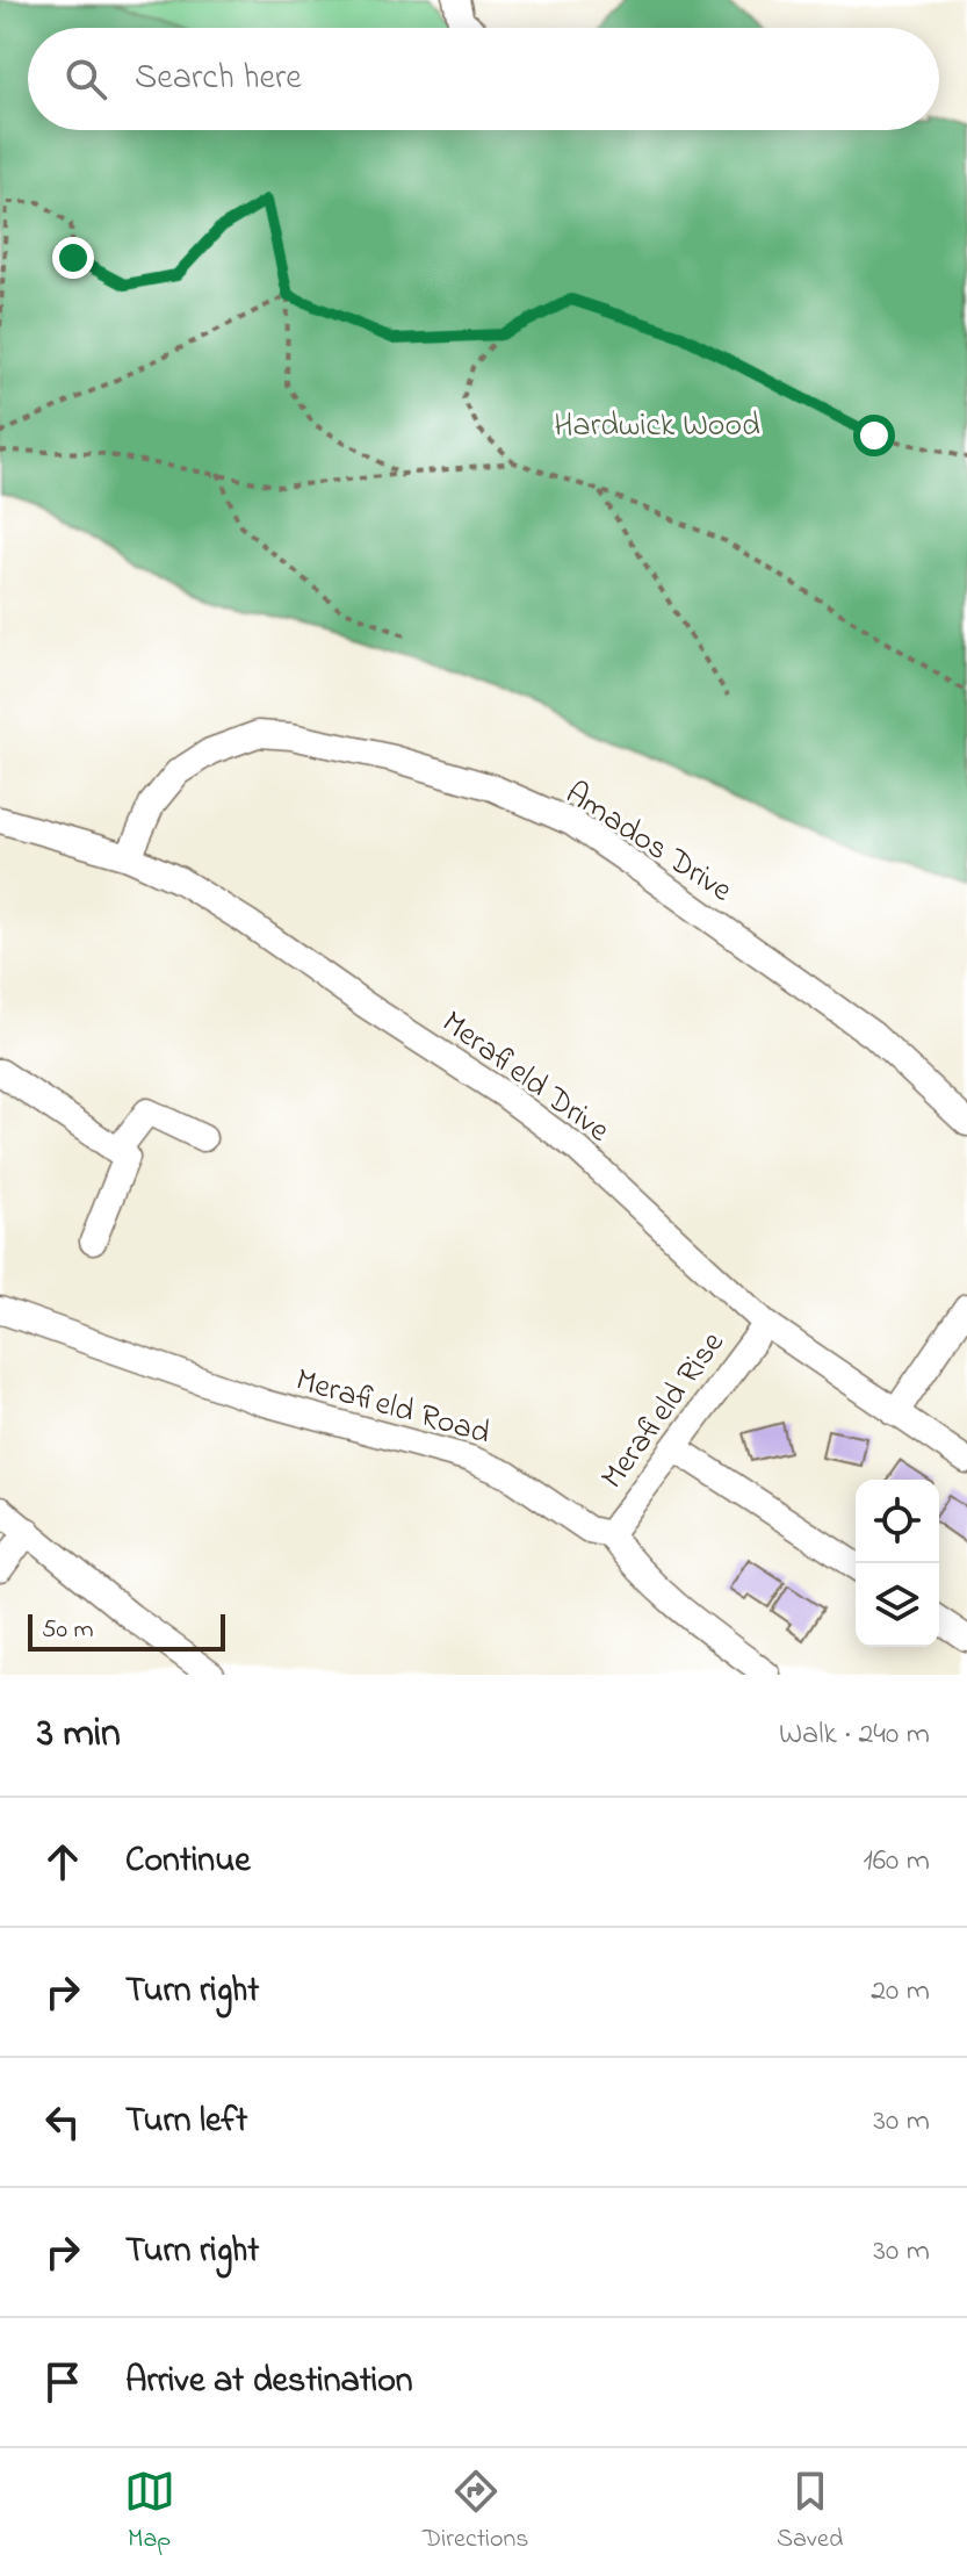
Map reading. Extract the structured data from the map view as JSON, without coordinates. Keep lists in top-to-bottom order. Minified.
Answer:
{"streets":{"street":["Amados Drive","Merafield Drive","Merafield Road","Merafield Rise"]},"crossings":[["Amados Drive","Merafield Drive"],["Merafield Drive","Merafield Rise"],["Merafield Road","Merafield Rise"]],"parks":["Hardwick Wood"],"scale_bar":"50 m","page":{"search":"Search here","scale":"50 m","heading":["3 min","Walk · 240 m"],"list":[["Continue","160 m"],["Turn right","20 m"],["Turn left","30 m"],["Turn right","30 m"],"Arrive at destination"],"nav":["Map","Directions","Saved"]}}
